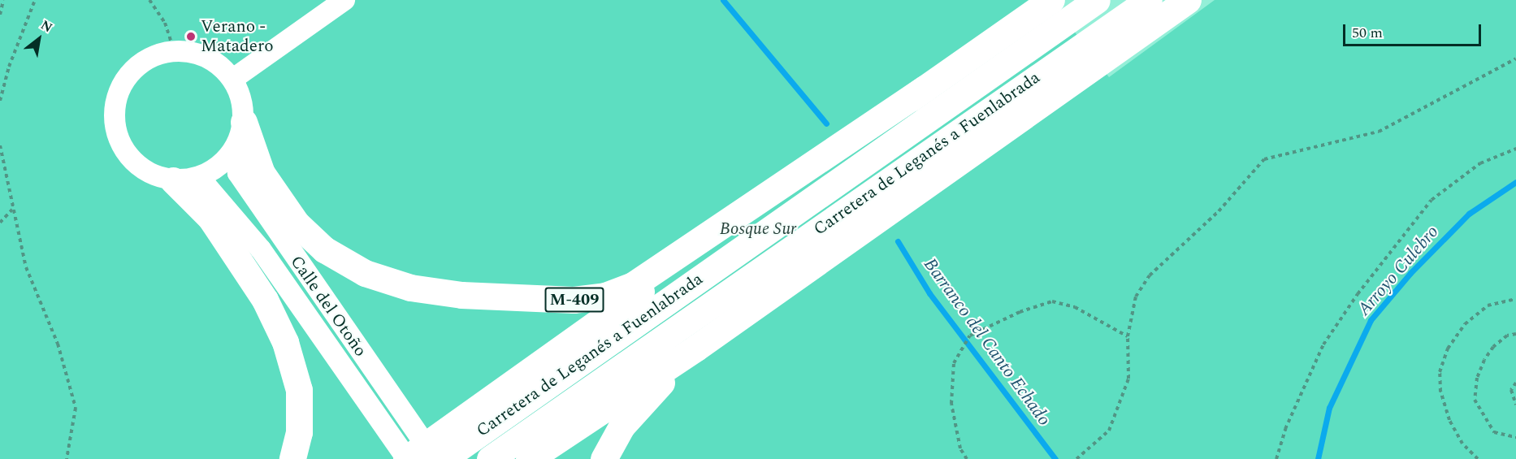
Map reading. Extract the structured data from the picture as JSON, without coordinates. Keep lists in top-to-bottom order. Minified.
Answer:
{"streets":{"highway":["Carretera de Leganés a Fuenlabrada","M-409"],"street":["Calle del Otoño"]},"crossings":[["Carretera de Leganés a Fuenlabrada","M-409"],["M-409","Calle del Otoño"]],"water":["Arroyo Culebro","Barranco del Canto Echado"],"parks":["Bosque Sur"],"places":["Verano - Matadero"],"scale_bar":"50 m","north":"top right"}
